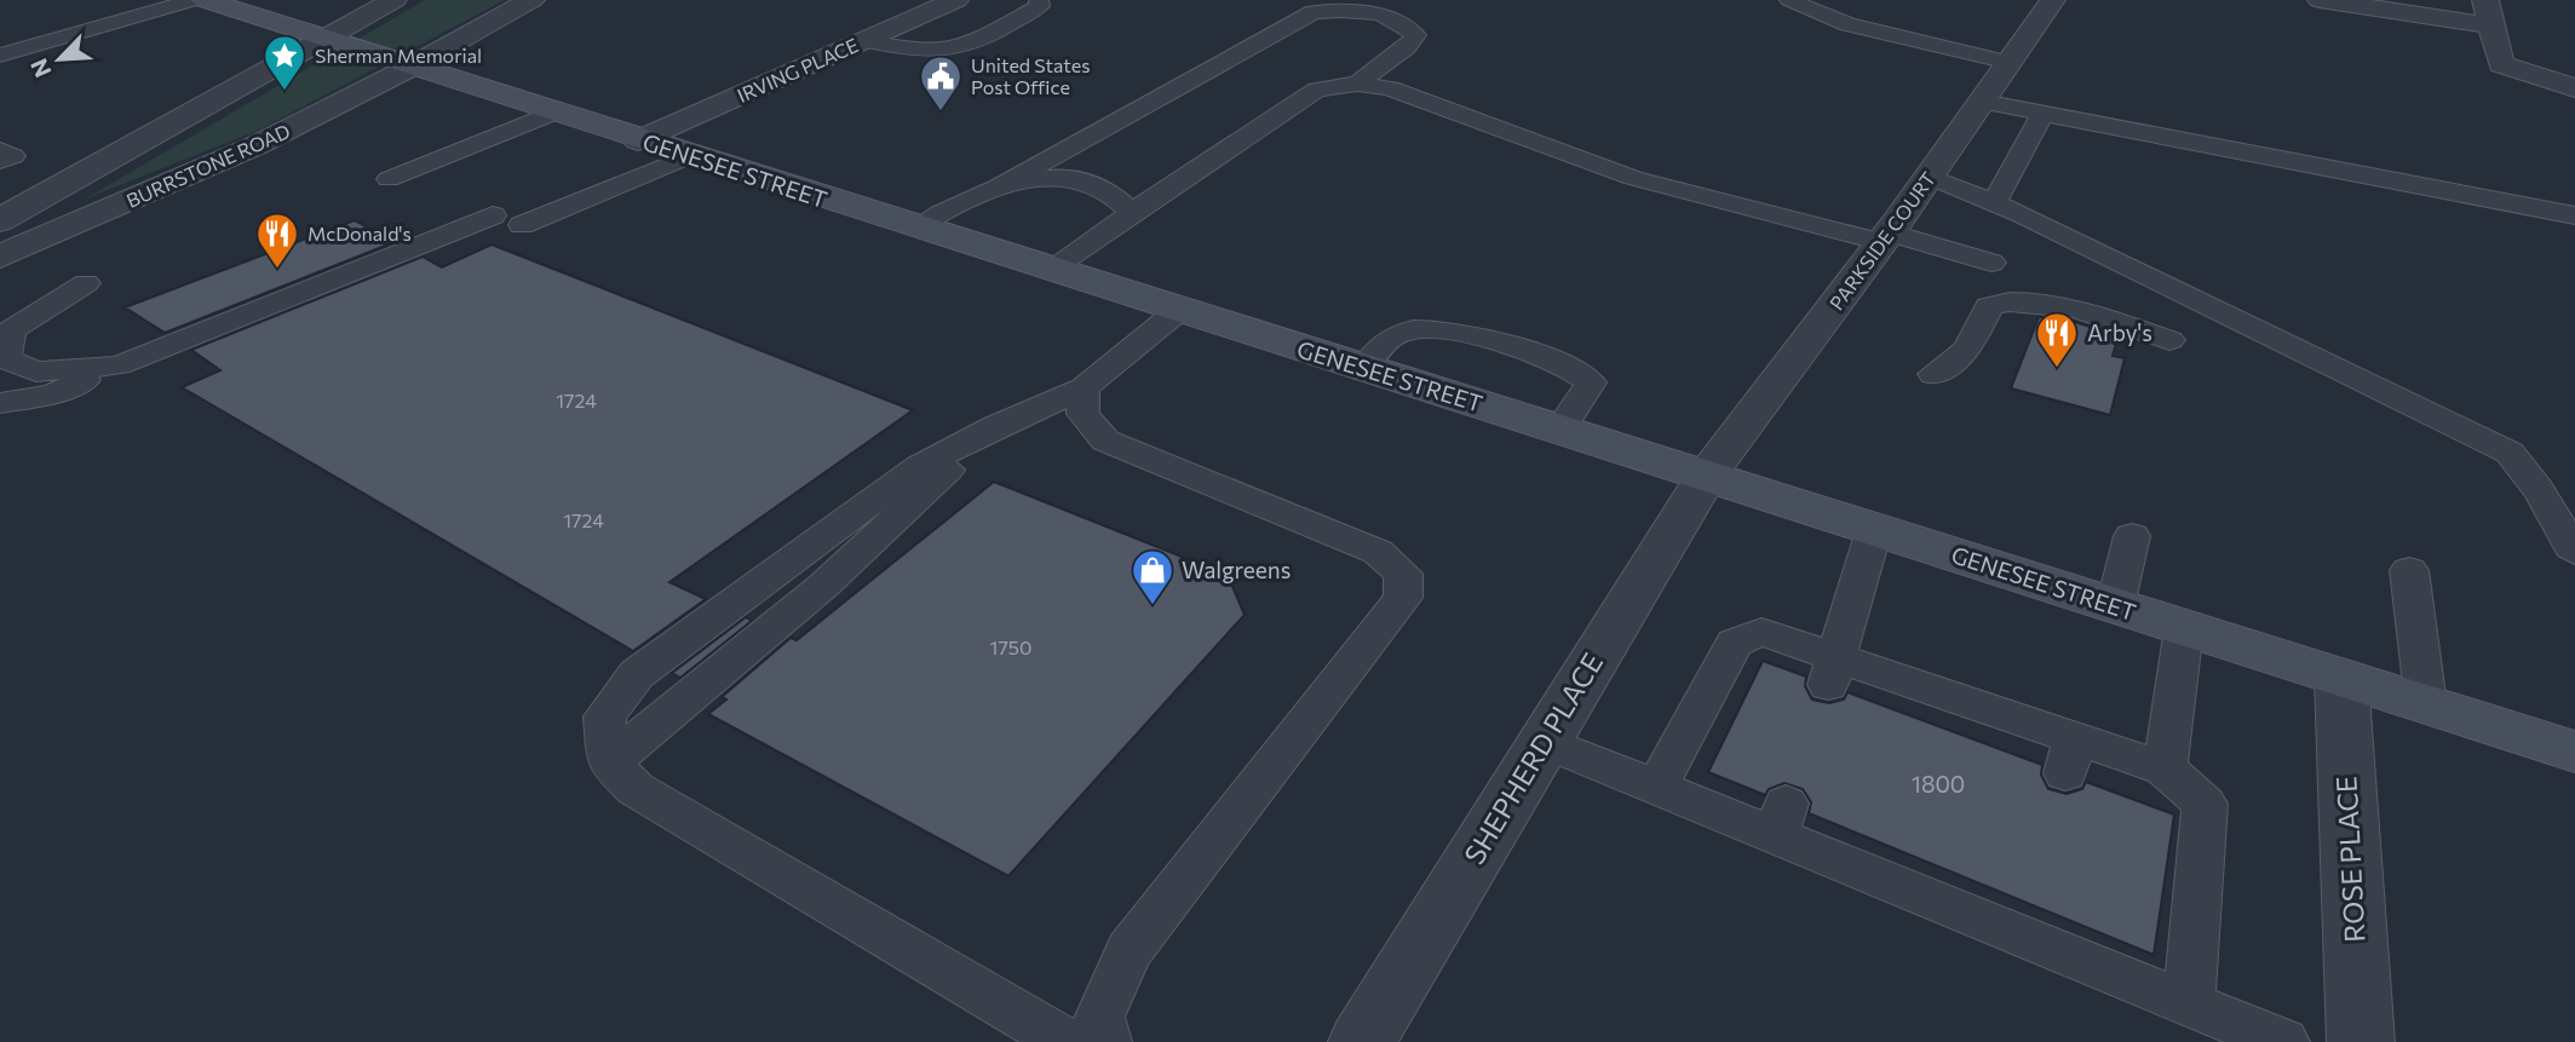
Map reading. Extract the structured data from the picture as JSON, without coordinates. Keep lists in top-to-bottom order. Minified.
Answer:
{"streets":{"main road":["GENESEE STREET"],"street":["IRVING PLACE","BURRSTONE ROAD","PARKSIDE COURT","SHEPHERD PLACE","ROSE PLACE"]},"crossings":[["IRVING PLACE","GENESEE STREET"],["BURRSTONE ROAD","GENESEE STREET"],["GENESEE STREET","PARKSIDE COURT"],["GENESEE STREET","SHEPHERD PLACE"],["GENESEE STREET","ROSE PLACE"],["PARKSIDE COURT","SHEPHERD PLACE"]],"places":{"place":["Sherman Memorial"],"public building":["United States Post Office"],"restaurant":["McDonald's","Arby's"],"shop":["Walgreens"]},"house_numbers":["1724","1724","1750","1800"],"north":"bottom left"}
